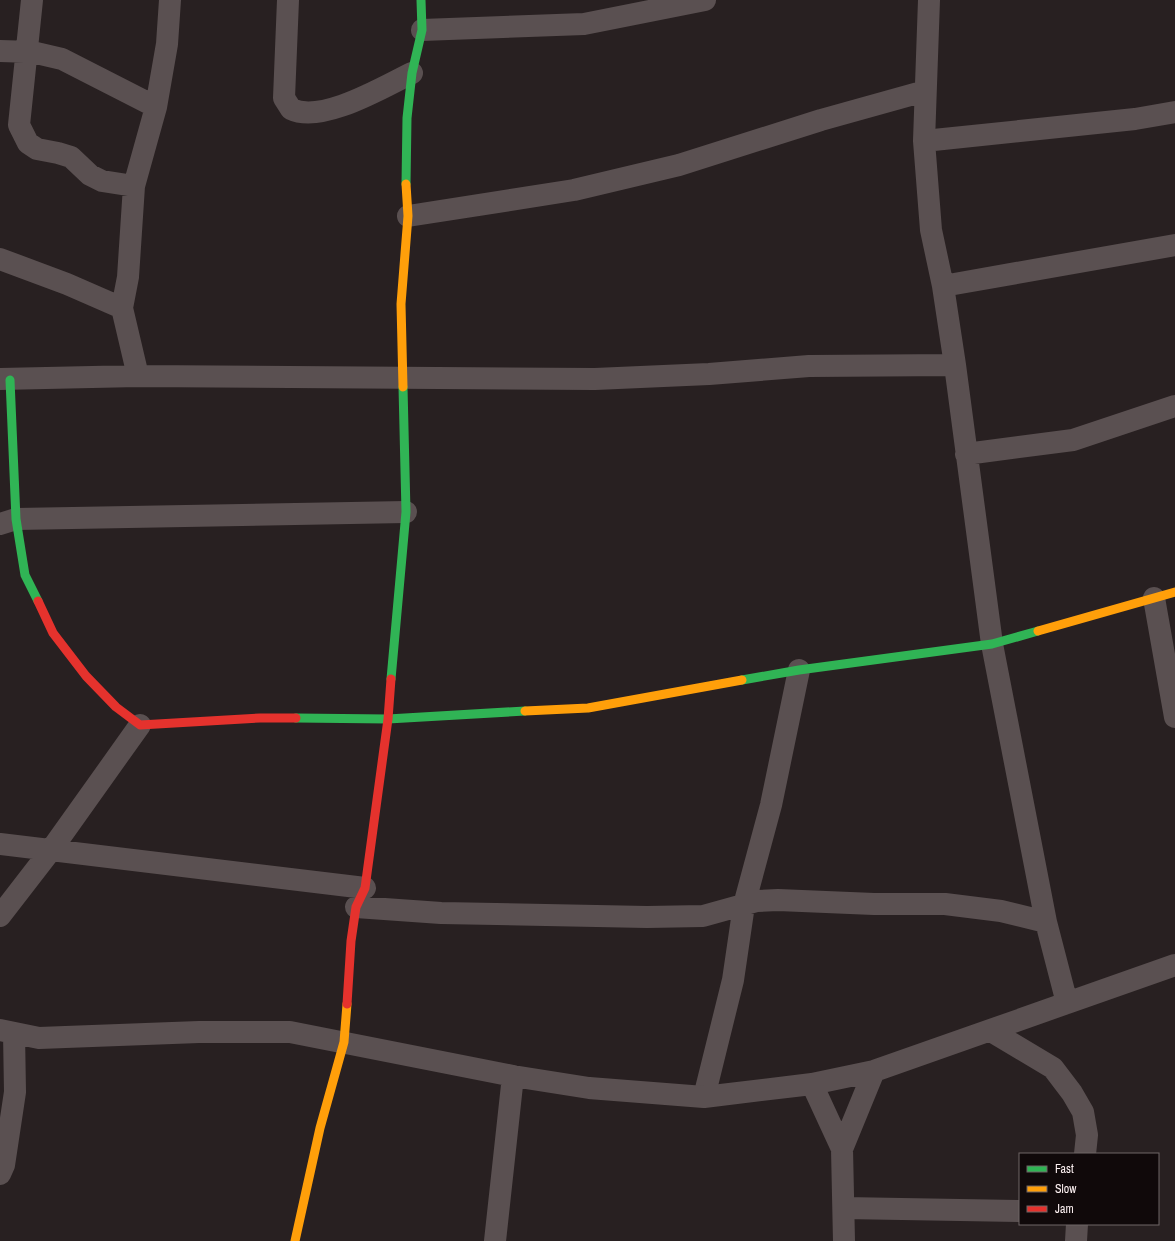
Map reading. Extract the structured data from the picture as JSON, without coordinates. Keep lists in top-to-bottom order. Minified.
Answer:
{"legend":["Fast","Slow","Jam"]}
